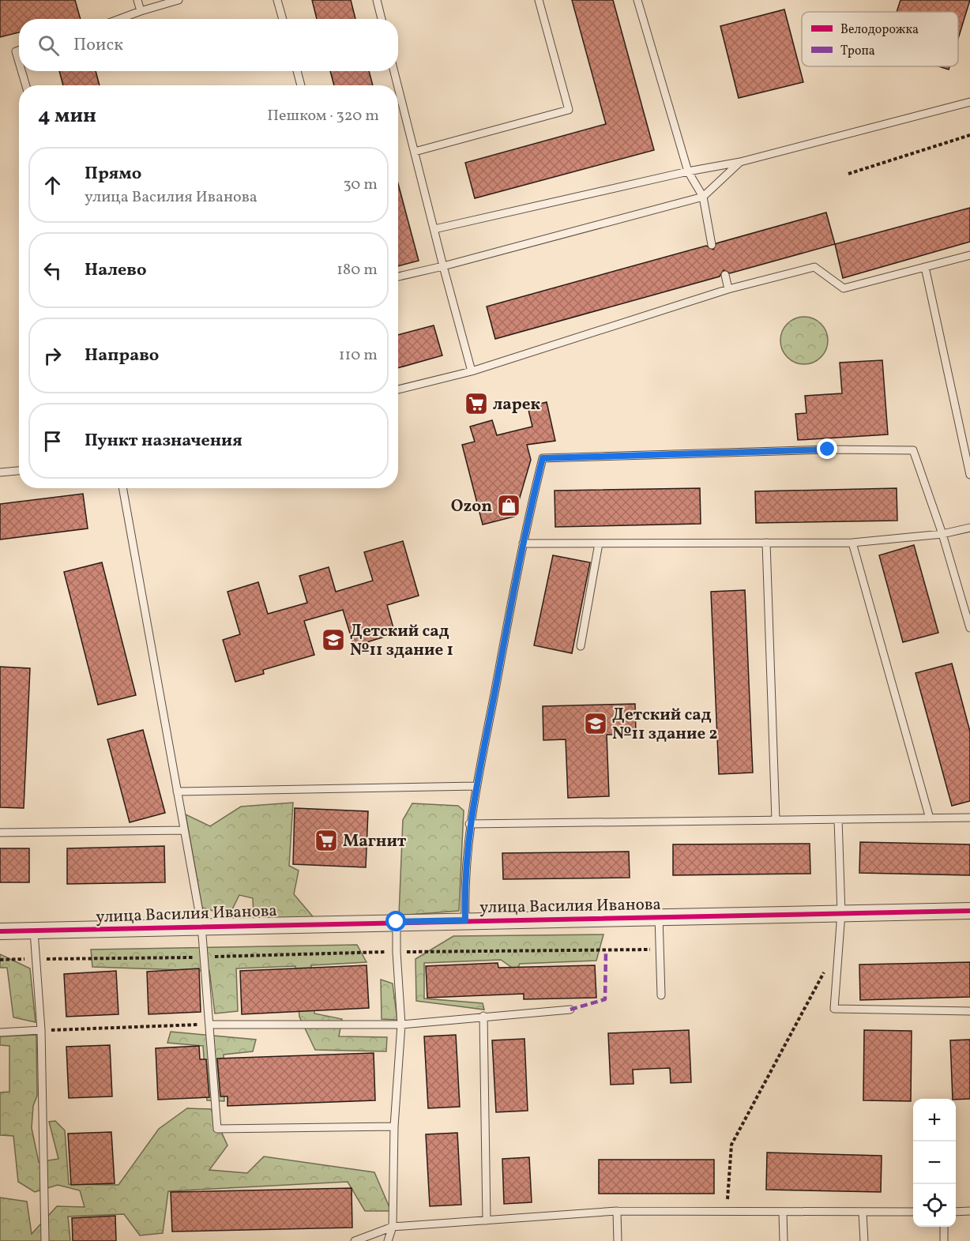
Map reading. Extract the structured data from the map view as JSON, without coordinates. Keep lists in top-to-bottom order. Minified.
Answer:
{"streets":{"street":["улица Василия Иванова"]},"places":{"supermarket":["ларек","Магнит"],"shop":["Ozon"],"school or university":["Детский сад №11 здание 1","Детский сад №11 здание 2"]},"legend":["Велодорожка","Тропа"],"page":{"search":"Поиск","heading":["4 мин","Пешком · 320 m"],"list":[["Прямо","улица Василия Иванова","30 m"],["Налево","180 m"],["Направо","110 m"],"Пункт назначения"],"map_buttons":["+","−"]}}
